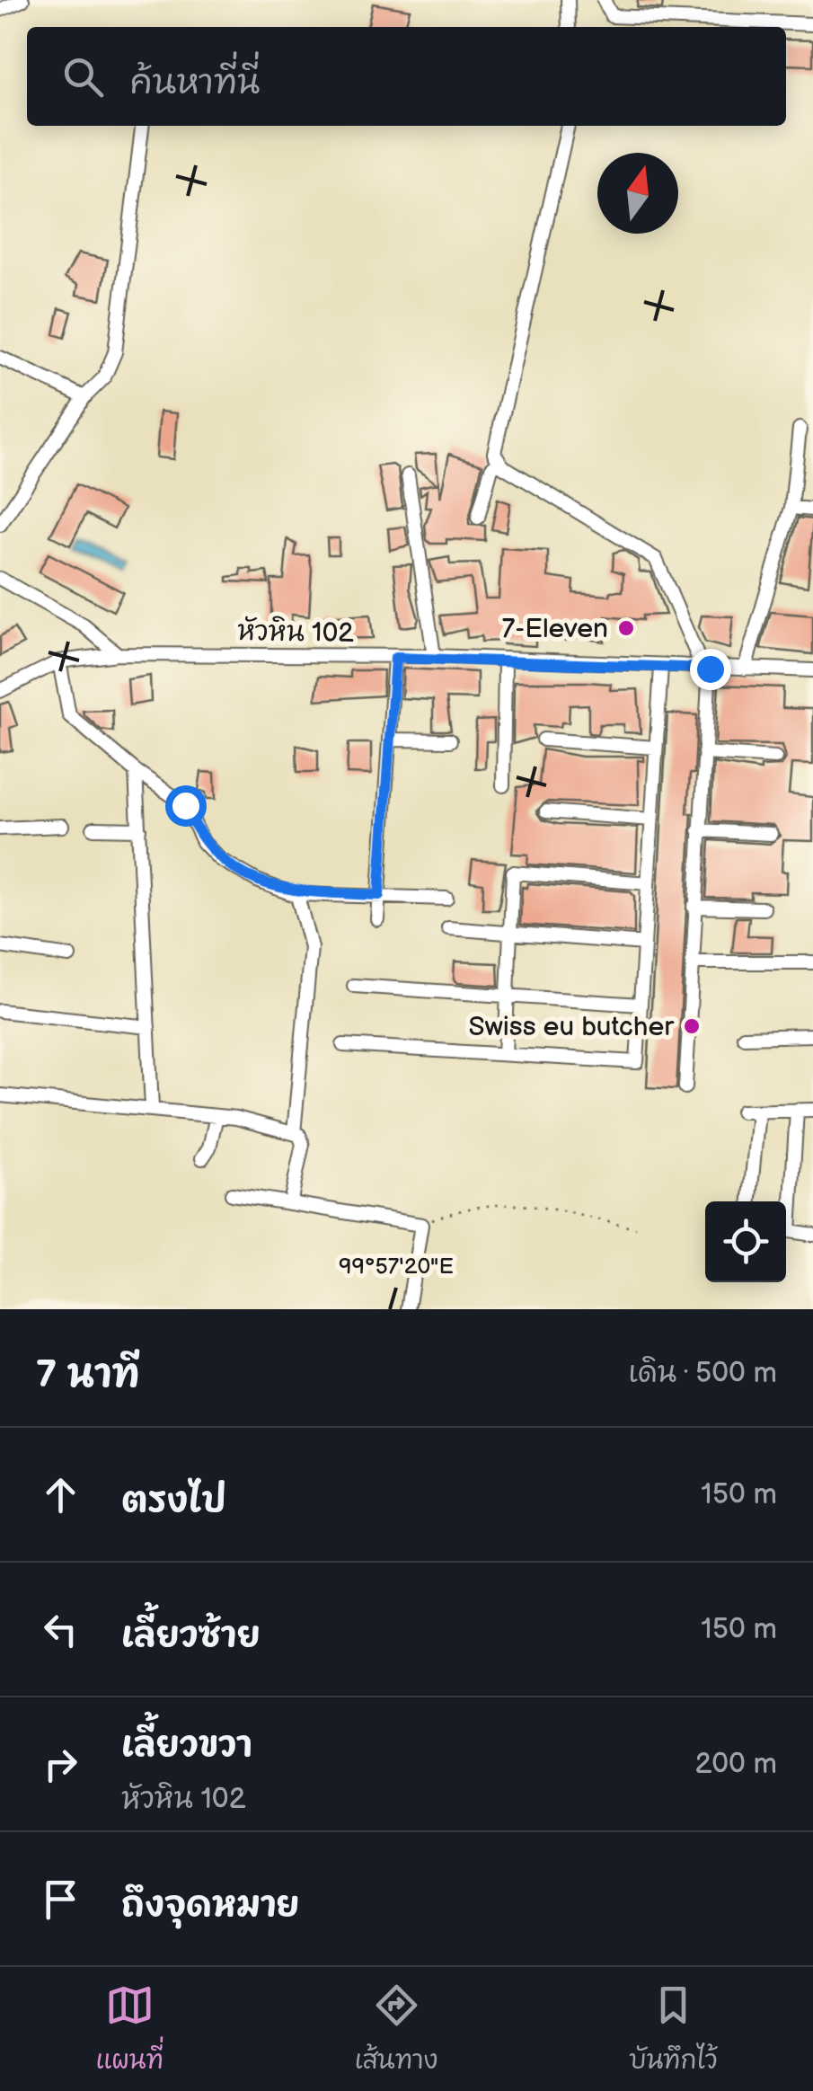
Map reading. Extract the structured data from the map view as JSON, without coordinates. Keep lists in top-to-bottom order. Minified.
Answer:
{"streets":{"street":["หัวหิน 102"]},"places":["7-Eleven","Swiss eu butcher"],"north":"top","page":{"search":"ค้นหาที่นี่","heading":["7 นาที","เดิน · 500 m"],"list":[["ตรงไป","150 m"],["เลี้ยวซ้าย","150 m"],["เลี้ยวขวา","หัวหิน 102","200 m"],"ถึงจุดหมาย"],"nav":["แผนที่","เส้นทาง","บันทึกไว้"]},"coordinates":["99°57'20\"E"]}
